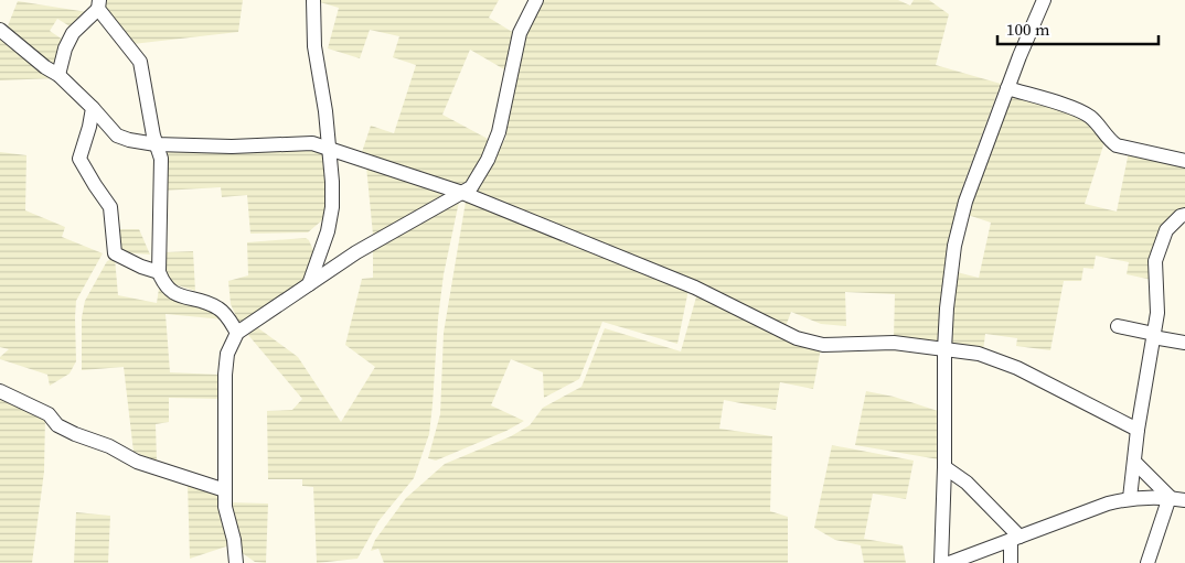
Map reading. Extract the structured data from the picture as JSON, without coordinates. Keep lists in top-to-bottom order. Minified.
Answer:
{"scale_bar":"100 m"}
